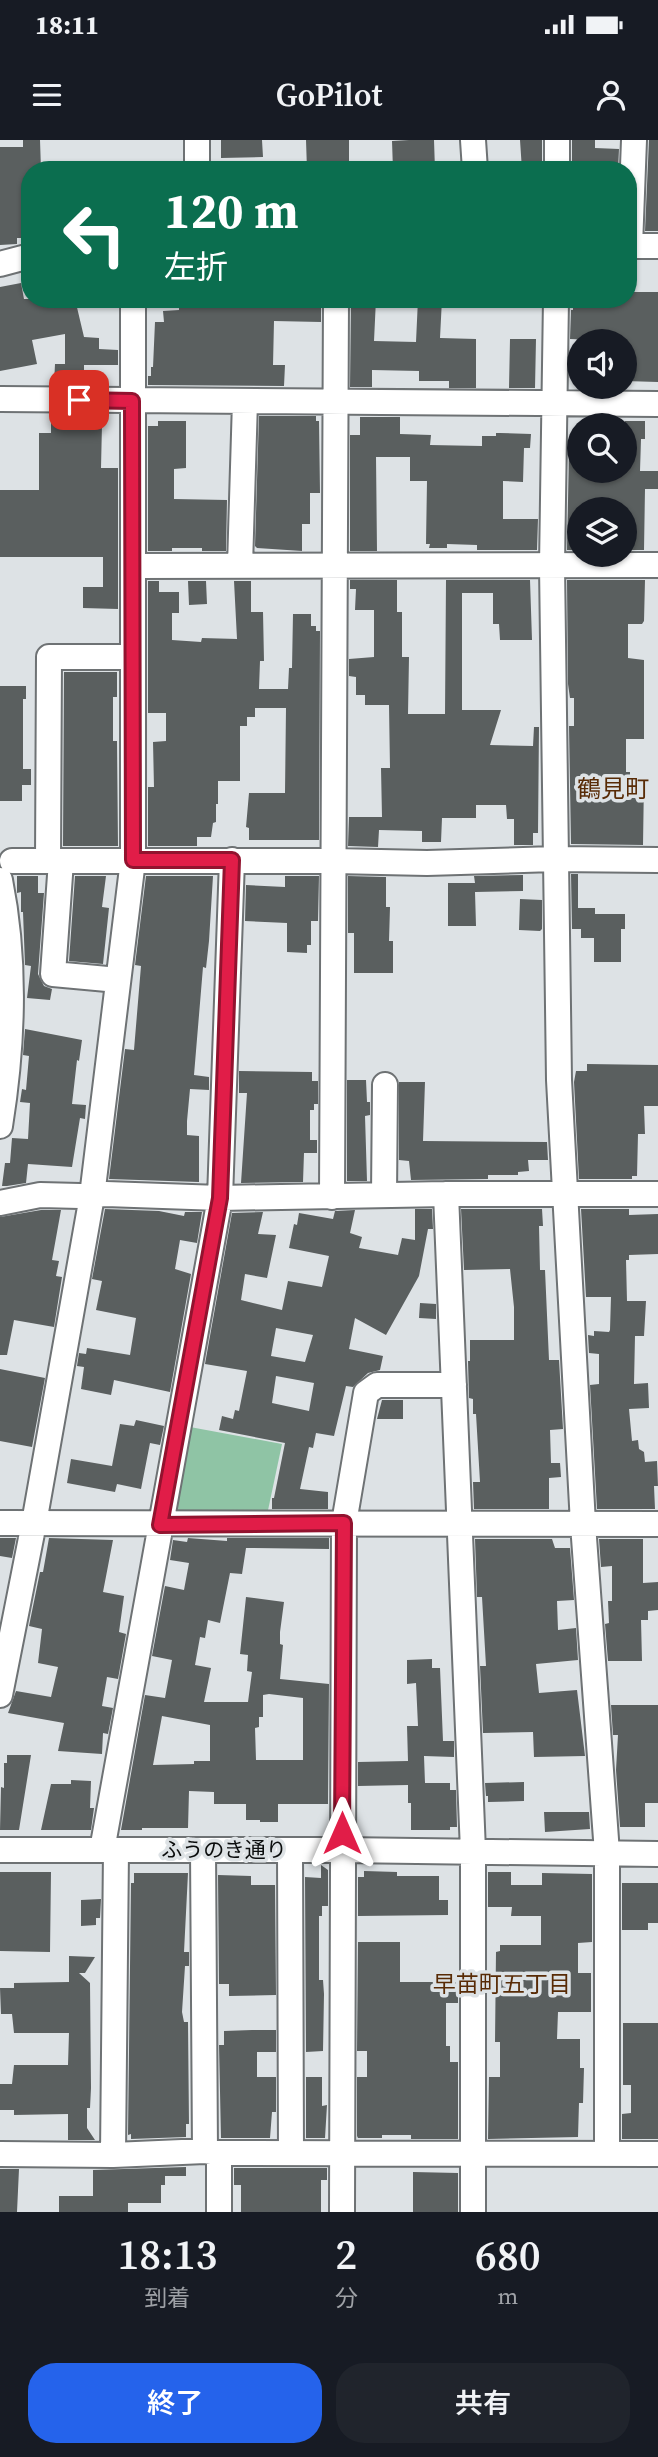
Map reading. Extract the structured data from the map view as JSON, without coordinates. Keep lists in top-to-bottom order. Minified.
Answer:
{"streets":{"street":["ふうのき通り"]},"districts":["鶴見町","早苗町五丁目"],"page":{"status":"18:11","header":"GoPilot","turn":["120 m","左折"],"eta":["18:13","到着","2","分","680","m"],"buttons":["終了","共有"]}}
